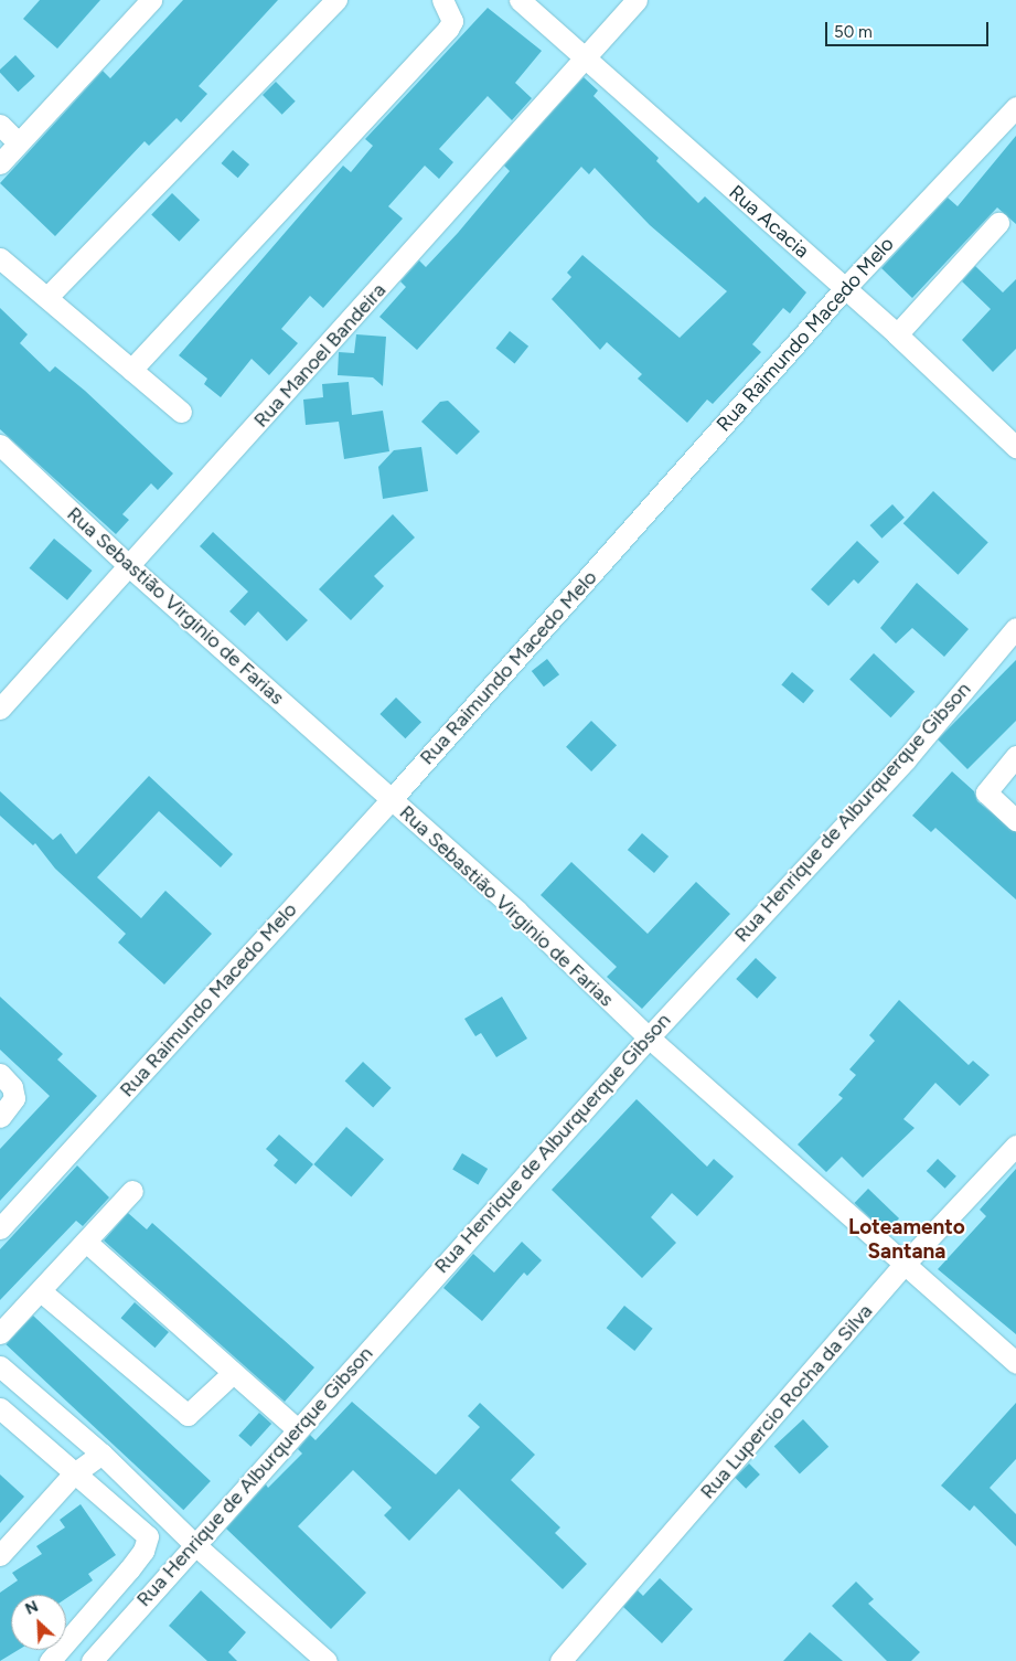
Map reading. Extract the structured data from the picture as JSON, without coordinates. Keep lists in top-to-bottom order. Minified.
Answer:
{"streets":{"street":["Rua Acacia","Rua Raimundo Macedo Melo","Rua Manoel Bandeira","Rua Sebastião Virginio de Farias","Rua Henrique de Alburquerque Gibson","Rua Lupercio Rocha da Silva"]},"crossings":[["Rua Acacia","Rua Raimundo Macedo Melo"],["Rua Acacia","Rua Manoel Bandeira"],["Rua Raimundo Macedo Melo","Rua Sebastião Virginio de Farias"],["Rua Manoel Bandeira","Rua Sebastião Virginio de Farias"],["Rua Sebastião Virginio de Farias","Rua Henrique de Alburquerque Gibson"],["Rua Sebastião Virginio de Farias","Rua Lupercio Rocha da Silva"]],"districts":["Loteamento Santana"],"scale_bar":"50 m","north":"top left"}
